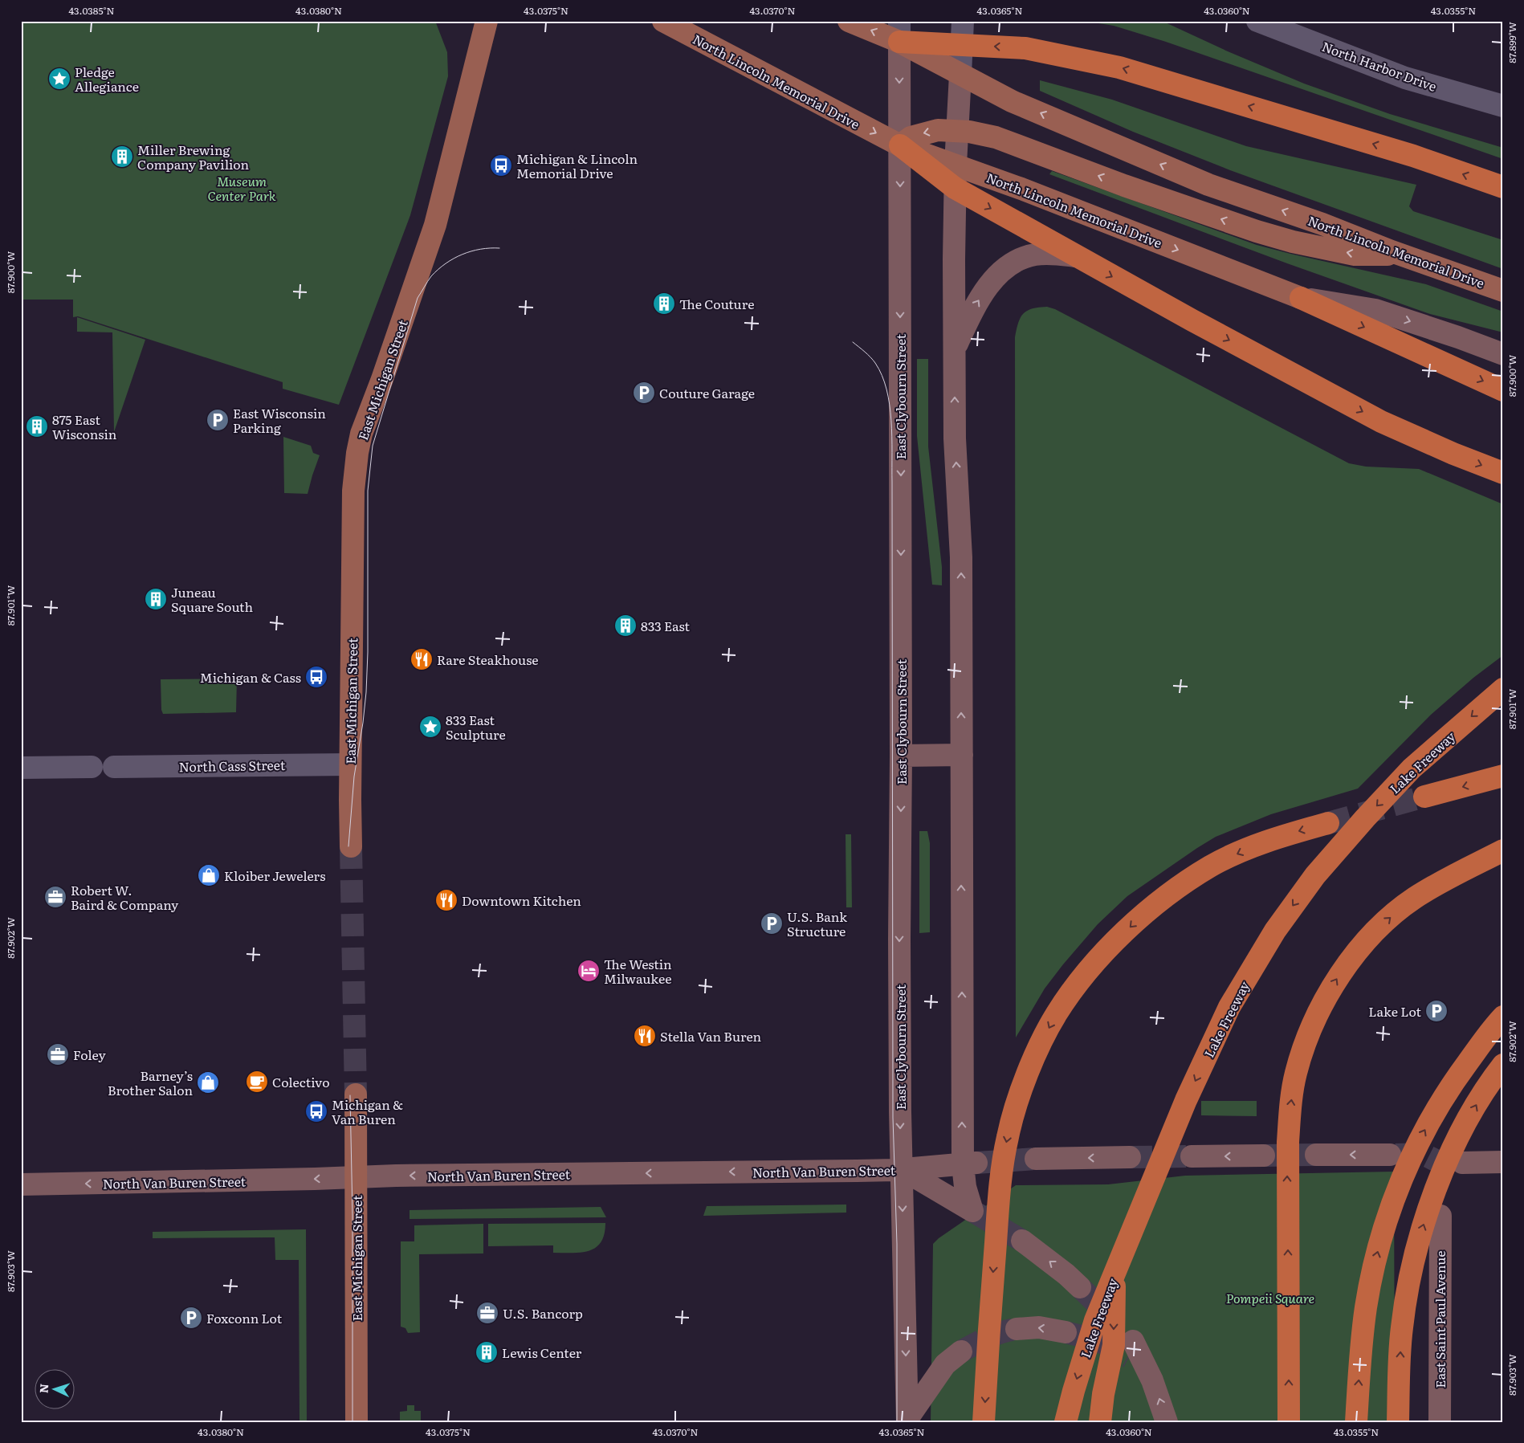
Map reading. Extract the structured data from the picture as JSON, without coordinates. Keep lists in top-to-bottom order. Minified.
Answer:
{"streets":{"highway":["Lake Freeway"],"main road":["North Lincoln Memorial Drive","East Michigan Street","East Clybourn Street","North Van Buren Street","East Saint Paul Avenue"],"street":["North Harbor Drive","North Cass Street"]},"crossings":[["North Lincoln Memorial Drive","East Clybourn Street"],["East Michigan Street","North Cass Street"],["East Michigan Street","North Van Buren Street"],["East Clybourn Street","North Van Buren Street"]],"one_way":["North Van Buren Street"],"parks":["Museum Center Park","Pompeii Square"],"places":{"place":["Pledge Allegiance","833 East Sculpture"],"building":["Miller Brewing Company Pavilion","The Couture","875 East Wisconsin","Juneau Square South","833 East","Lewis Center"],"bus stop":["Michigan & Lincoln Memorial Drive","Michigan & Cass","Michigan & Van Buren"],"parking":["Couture Garage","East Wisconsin Parking","U.S. Bank Structure","Lake Lot","Foxconn Lot"],"restaurant":["Rare Steakhouse","Downtown Kitchen","Stella Van Buren"],"shop":["Kloiber Jewelers","Barney’s Brother Salon"],"office":["Robert W. Baird & Company","Foley","U.S. Bancorp"],"hotel":["The Westin Milwaukee"],"cafe":["Colectivo"]},"north":"left","coordinates":["43.0385°N","43.0380°N","43.0375°N","43.0370°N","43.0365°N","43.0360°N","43.0355°N","87.899°W","87.900°W","87.901°W","87.902°W","87.903°W"]}
